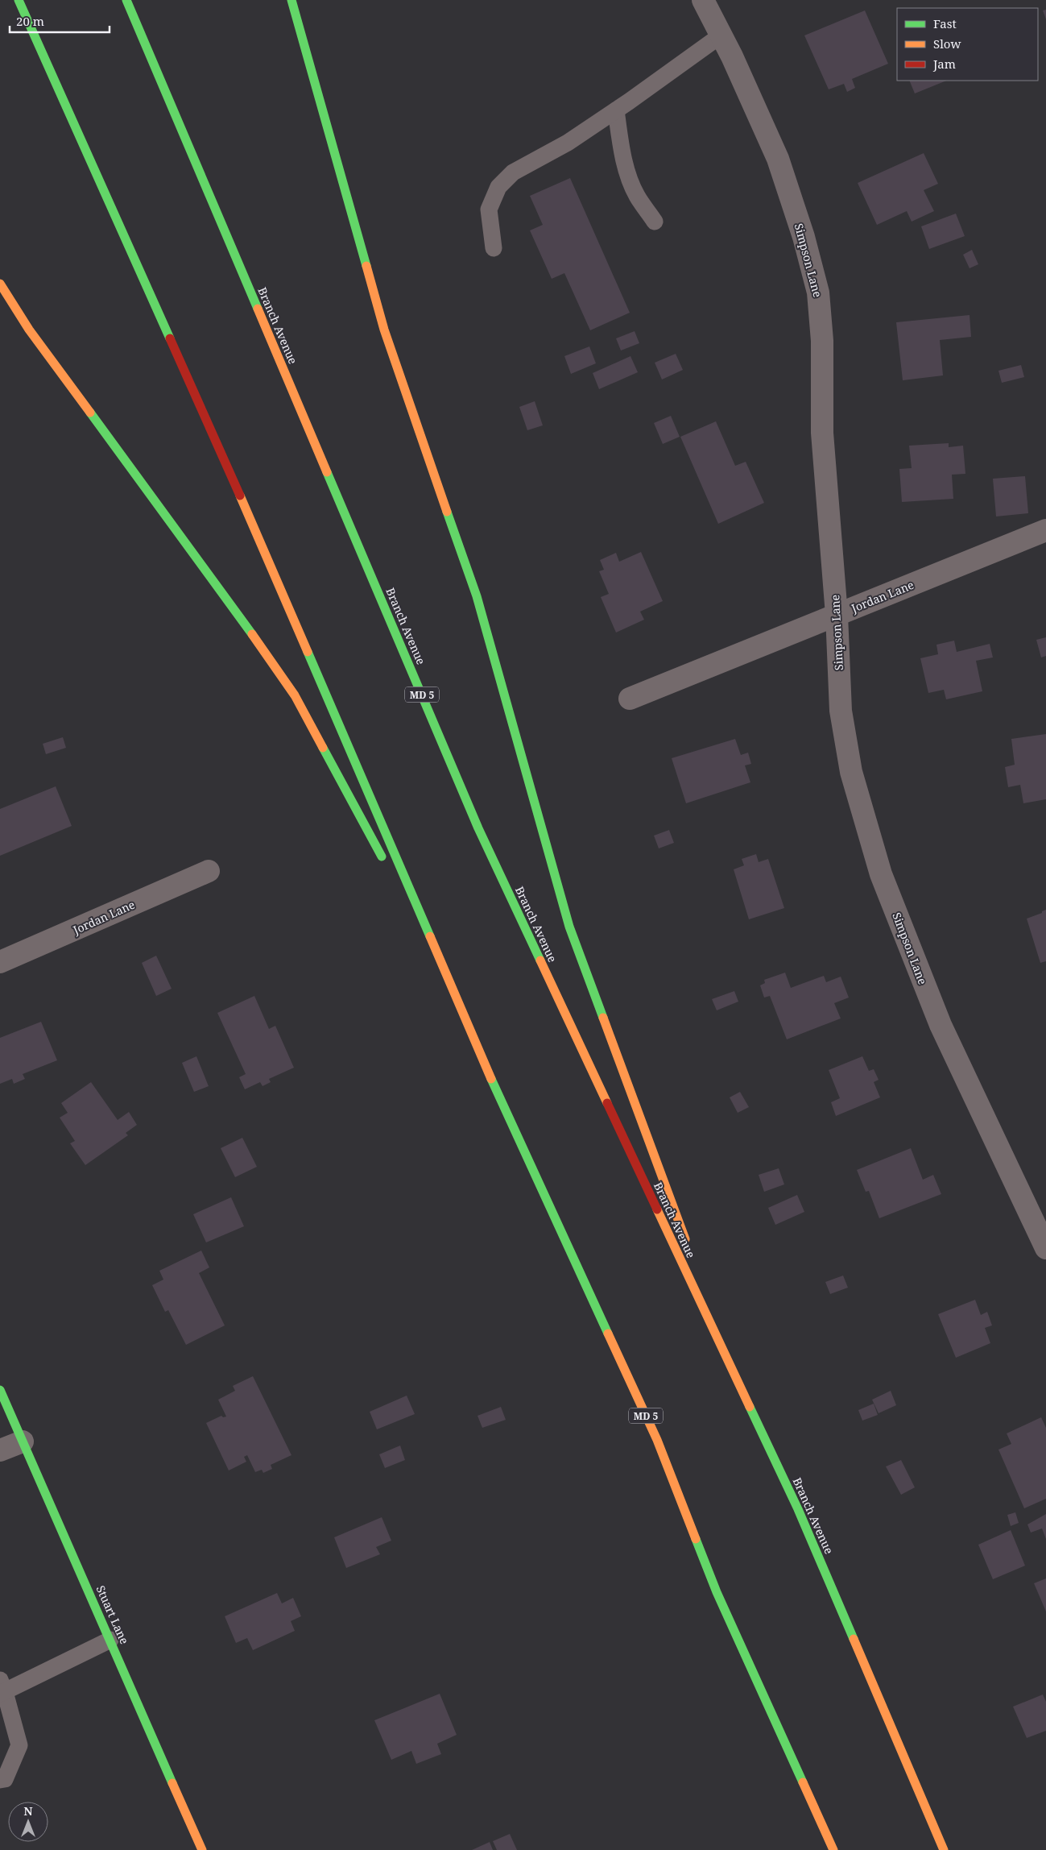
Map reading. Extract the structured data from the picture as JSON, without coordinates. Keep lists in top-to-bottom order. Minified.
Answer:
{"streets":{"main road":["Branch Avenue","MD 5","Stuart Lane"],"street":["Simpson Lane","Jordan Lane"]},"crossings":[["Simpson Lane","Jordan Lane"]],"legend":["Fast","Slow","Jam"],"scale_bar":"20 m","north":"top"}
